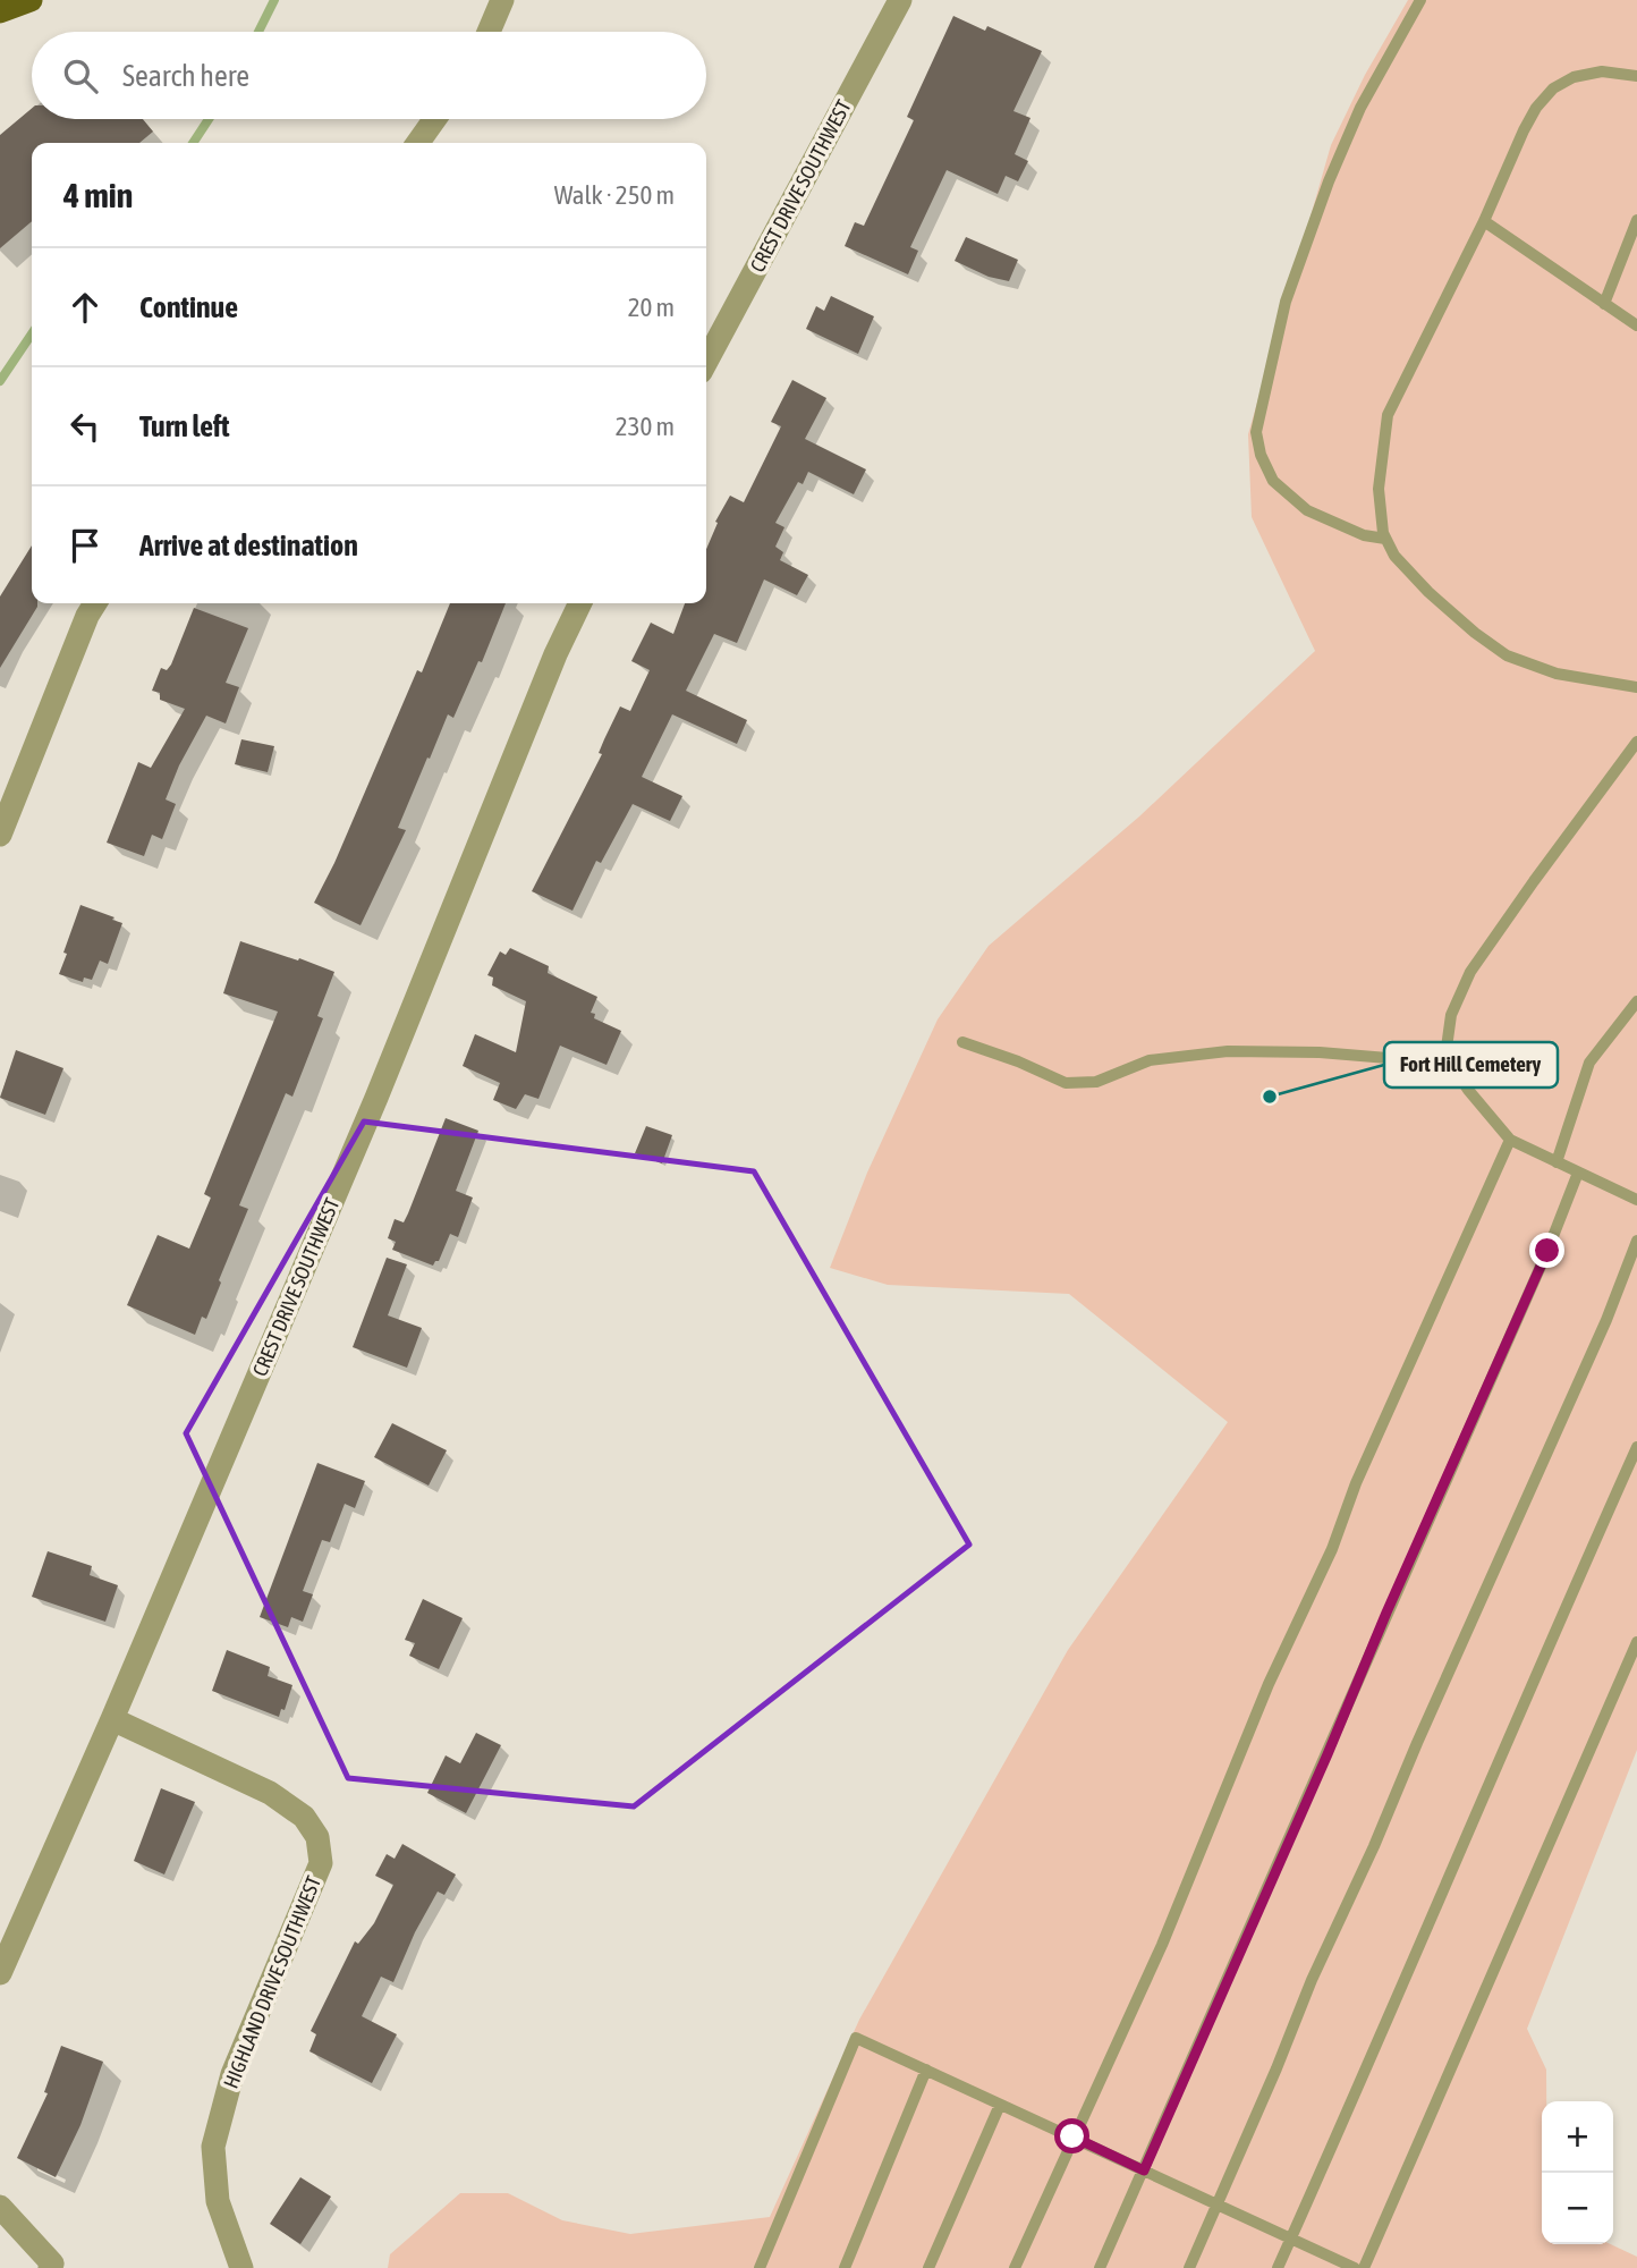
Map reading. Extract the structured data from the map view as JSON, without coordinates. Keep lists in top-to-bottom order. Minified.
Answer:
{"streets":{"street":["CREST DRIVE SOUTHWEST","HIGHLAND DRIVE SOUTHWEST"]},"crossings":[["CREST DRIVE SOUTHWEST","HIGHLAND DRIVE SOUTHWEST"]],"places":["Fort Hill Cemetery"],"page":{"search":"Search here","heading":["4 min","Walk · 250 m"],"list":[["Continue","20 m"],["Turn left","230 m"],"Arrive at destination"],"map_buttons":["+","−"]}}
